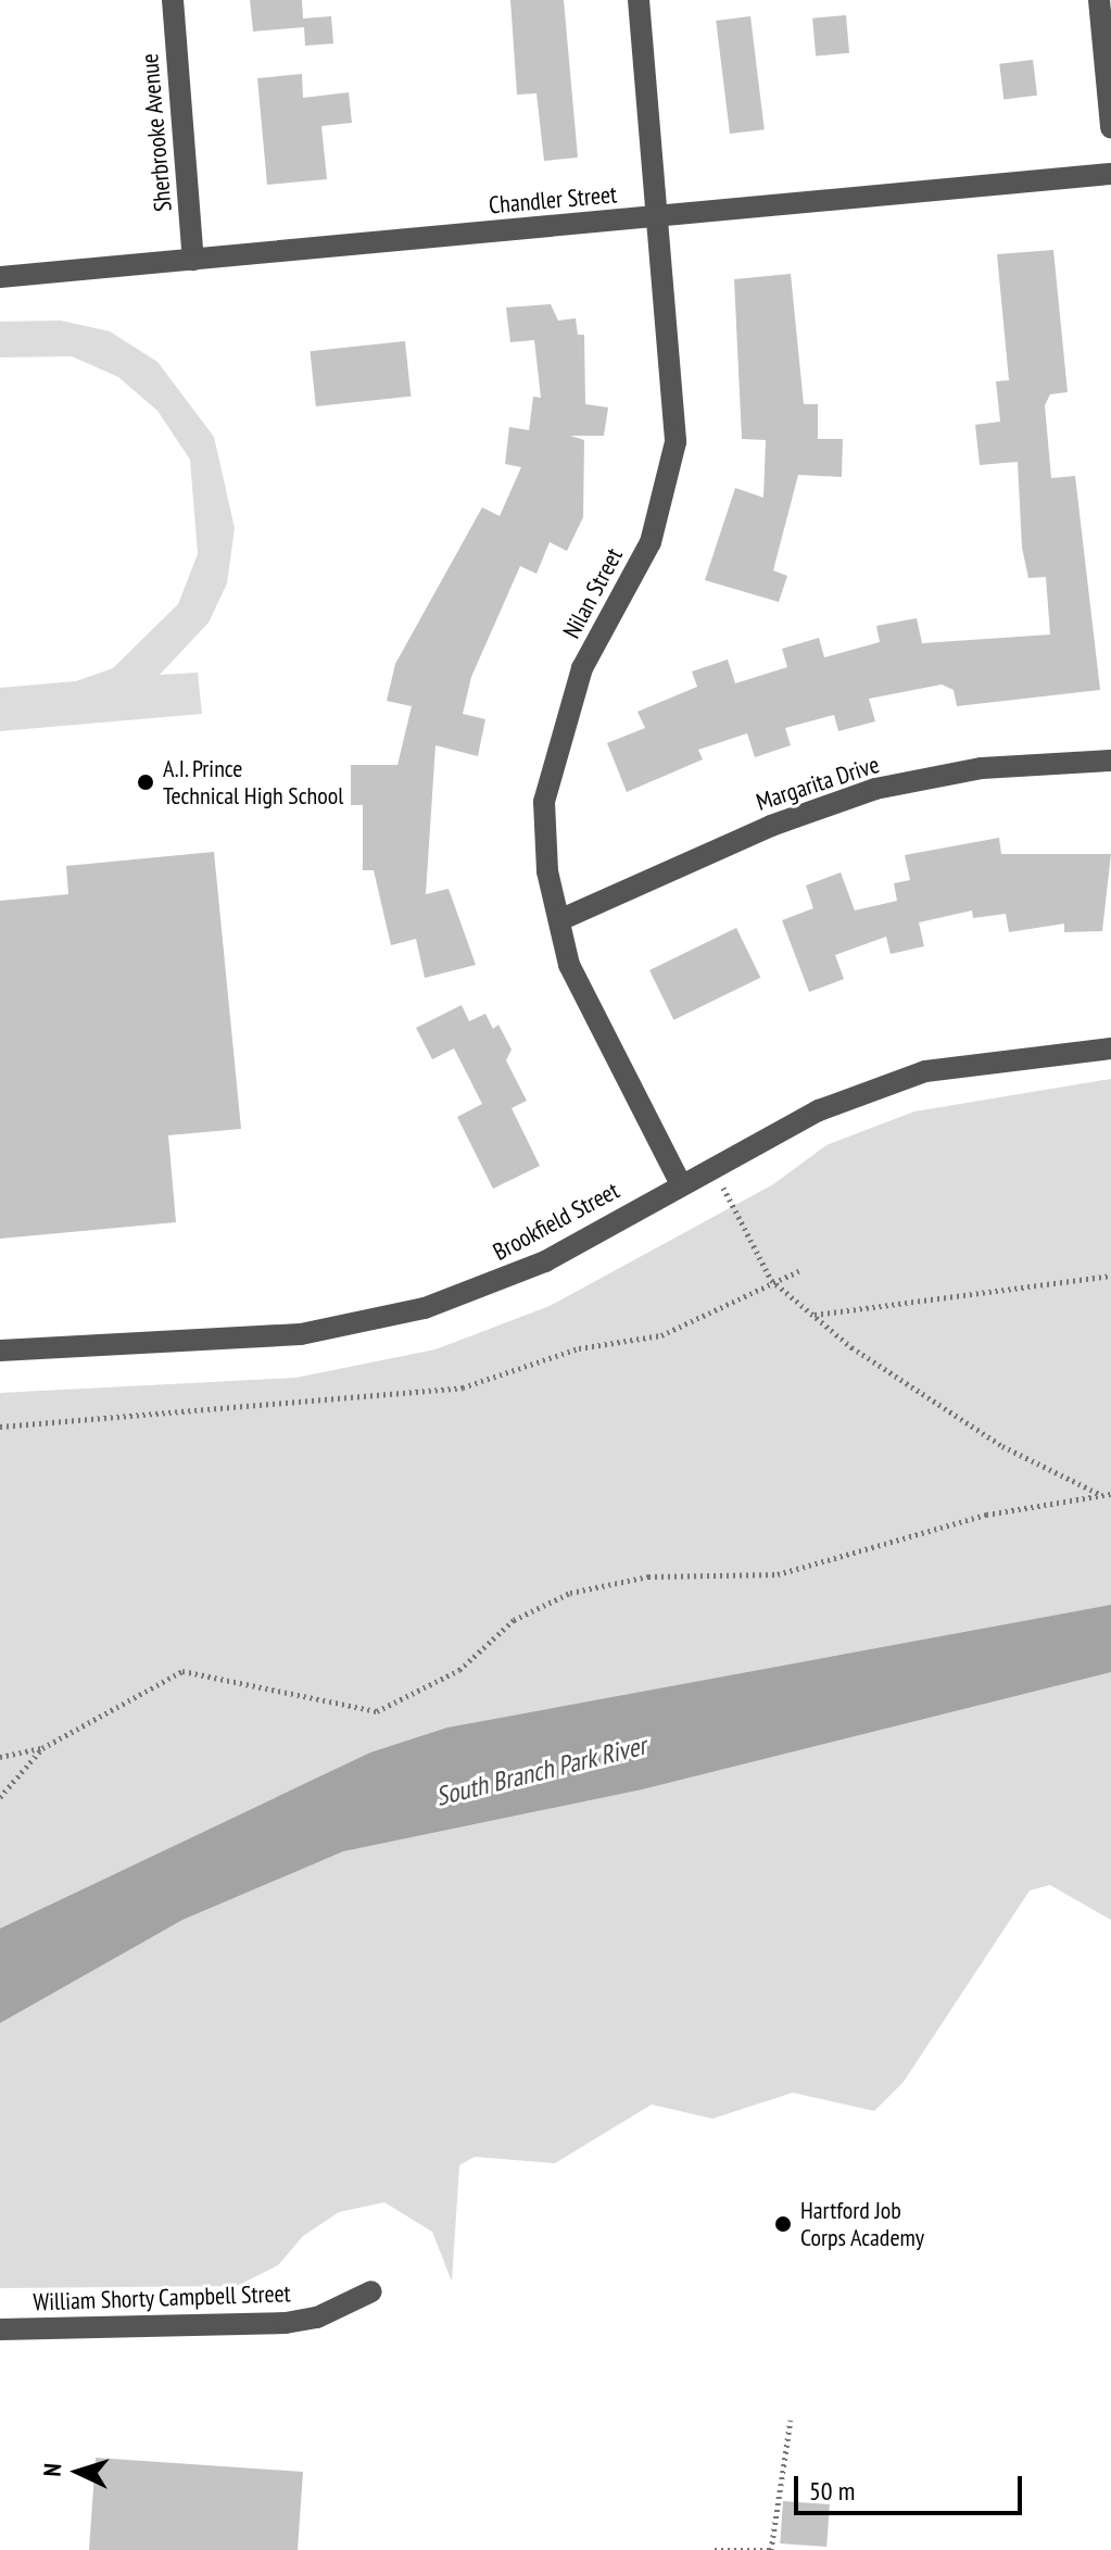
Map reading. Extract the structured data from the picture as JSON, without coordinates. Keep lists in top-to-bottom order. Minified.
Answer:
{"streets":{"street":["Sherbrooke Avenue","Chandler Street","Nilan Street","Margarita Drive","Brookfield Street","William Shorty Campbell Street"]},"crossings":[["Sherbrooke Avenue","Chandler Street"],["Chandler Street","Nilan Street"],["Nilan Street","Margarita Drive"],["Nilan Street","Brookfield Street"]],"water":["South Branch Park River"],"places":["A.I. Prince Technical High School","Hartford Job Corps Academy"],"scale_bar":"50 m","north":"left"}
